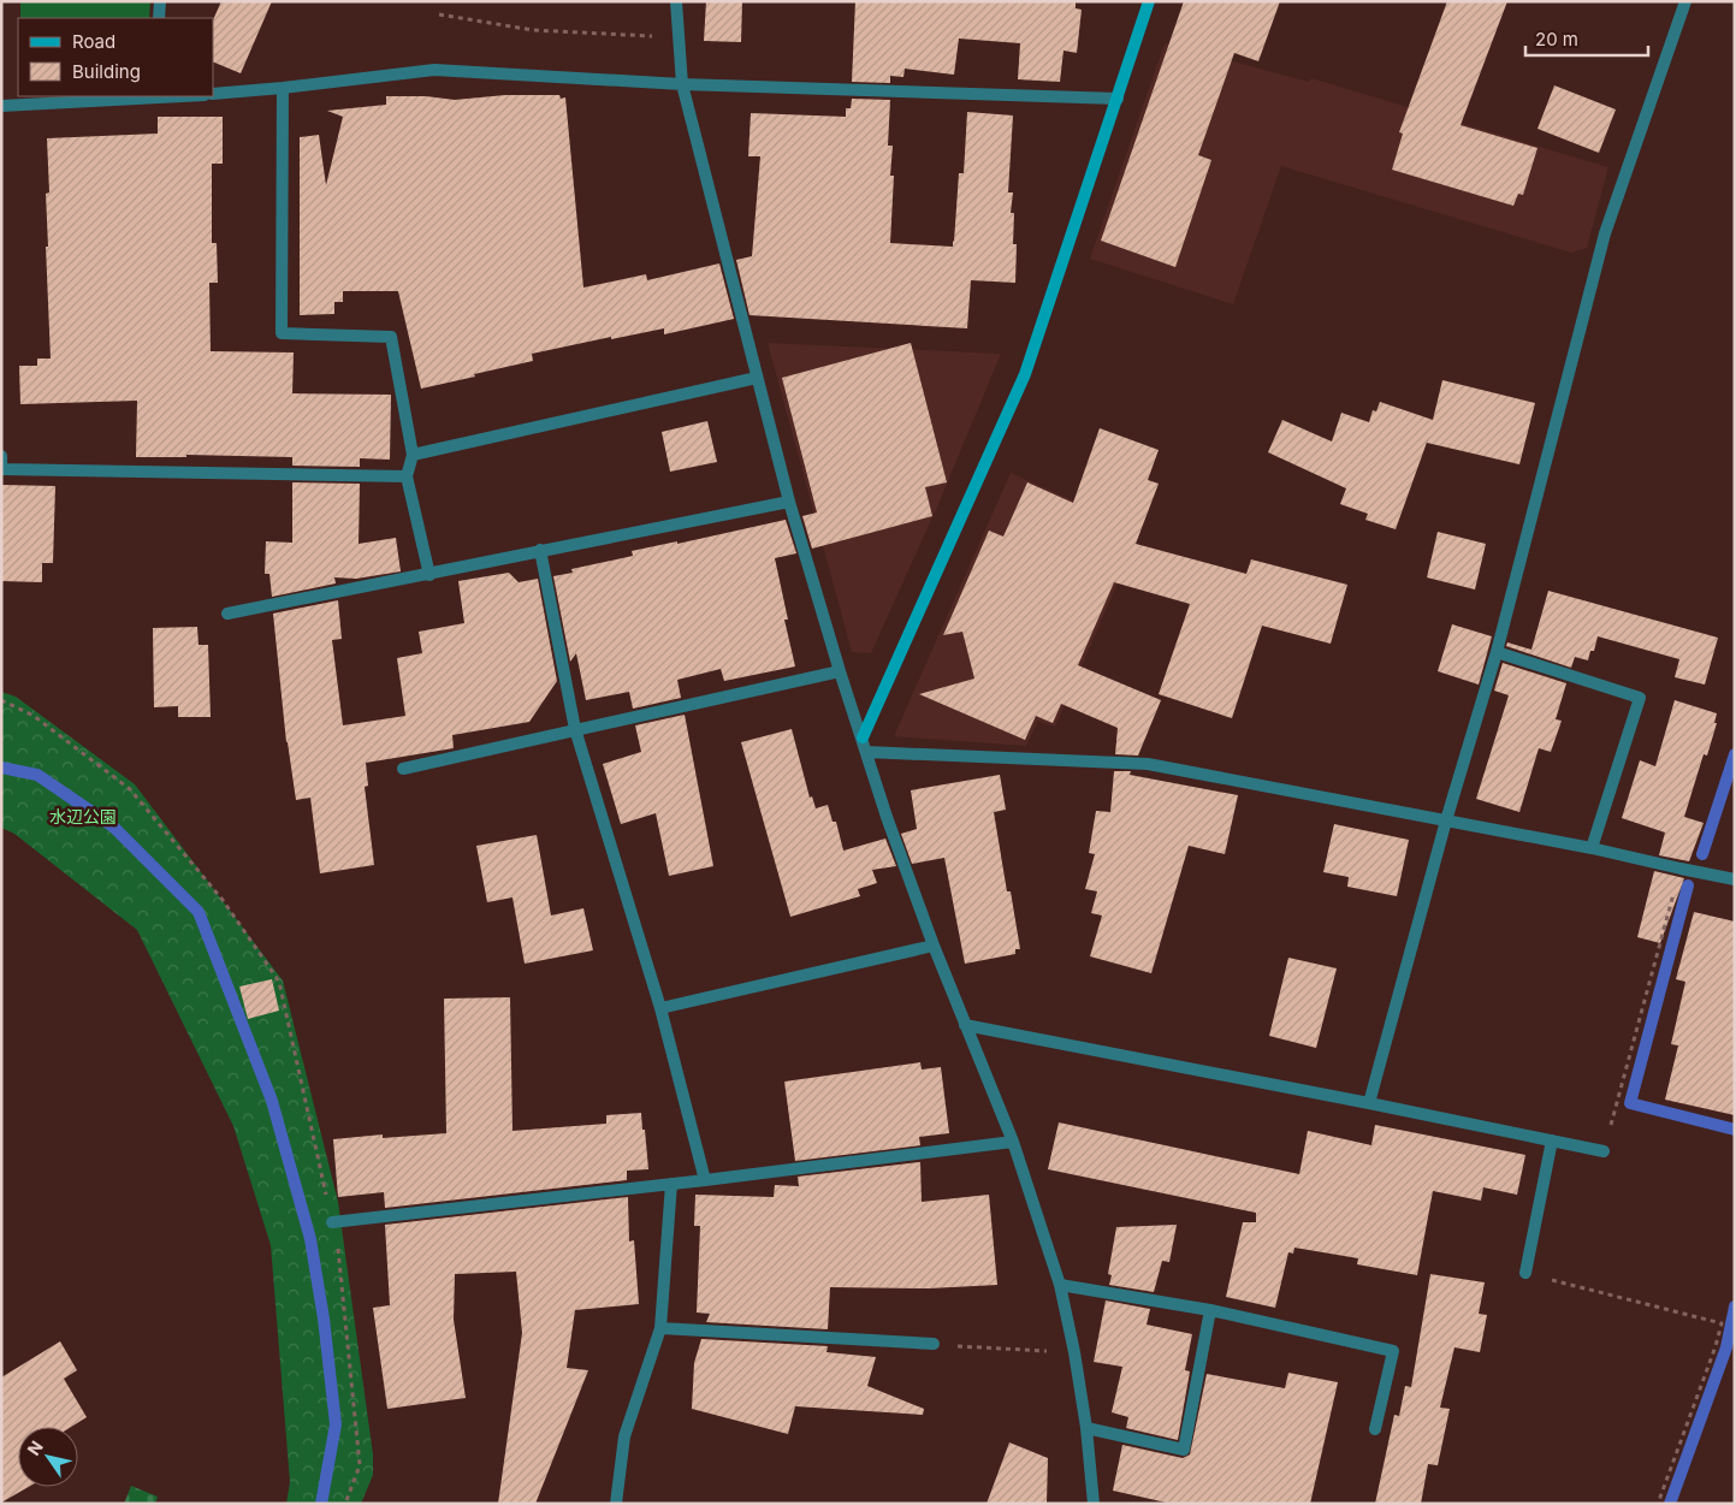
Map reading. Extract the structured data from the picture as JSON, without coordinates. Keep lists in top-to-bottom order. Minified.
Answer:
{"parks":["水辺公園"],"legend":["Road","Building"],"scale_bar":"20 m","north":"top left"}
